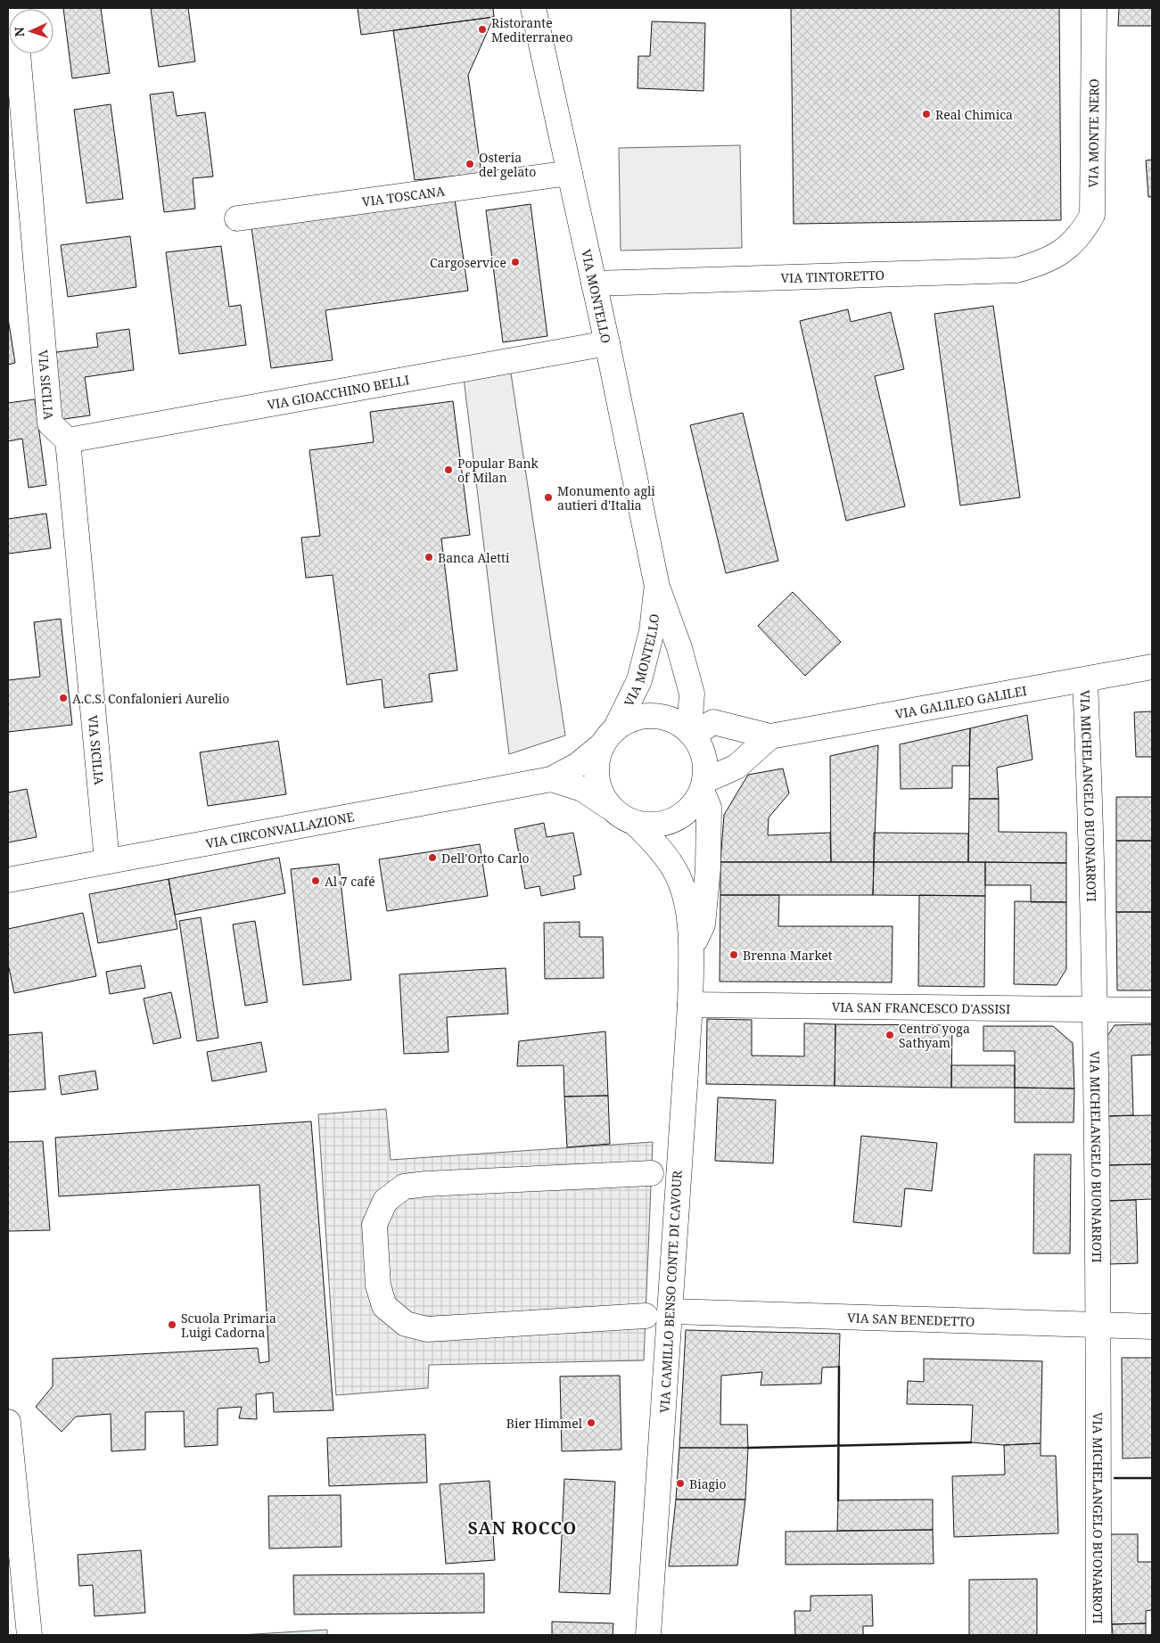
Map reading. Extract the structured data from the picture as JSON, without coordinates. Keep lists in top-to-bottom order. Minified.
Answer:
{"streets":{"street":["VIA MONTE NERO","VIA TOSCANA","VIA TINTORETTO","VIA MONTELLO","VIA SICILIA","VIA GIOACCHINO BELLI","VIA GALILEO GALILEI","VIA MICHELANGELO BUONARROTI","VIA CIRCONVALLAZIONE","VIA SAN FRANCESCO D'ASSISI","VIA CAMILLO BENSO CONTE DI CAVOUR","VIA SAN BENEDETTO"]},"crossings":[["VIA MONTE NERO","VIA TINTORETTO"],["VIA TOSCANA","VIA MONTELLO"],["VIA TINTORETTO","VIA MONTELLO"],["VIA MONTELLO","VIA GIOACCHINO BELLI"],["VIA MONTELLO","VIA CIRCONVALLAZIONE"],["VIA MONTELLO","VIA CAMILLO BENSO CONTE DI CAVOUR"],["VIA SICILIA","VIA GIOACCHINO BELLI"],["VIA SICILIA","VIA CIRCONVALLAZIONE"],["VIA GALILEO GALILEI","VIA MICHELANGELO BUONARROTI"],["VIA MICHELANGELO BUONARROTI","VIA SAN FRANCESCO D'ASSISI"],["VIA MICHELANGELO BUONARROTI","VIA SAN BENEDETTO"],["VIA CIRCONVALLAZIONE","VIA CAMILLO BENSO CONTE DI CAVOUR"],["VIA SAN FRANCESCO D'ASSISI","VIA CAMILLO BENSO CONTE DI CAVOUR"],["VIA CAMILLO BENSO CONTE DI CAVOUR","VIA SAN BENEDETTO"]],"districts":["SAN ROCCO"],"places":["Ristorante Mediterraneo","Real Chimica","Osteria del gelato","Cargoservice","Popular Bank of Milan","Monumento agli autieri d'Italia","Banca Aletti","A.C.S. Confalonieri Aurelio","Dell'Orto Carlo","Al 7 café","Brenna Market","Centro yoga Sathyam","Scuola Primaria Luigi Cadorna","Bier Himmel","Biagio"],"north":"left"}
